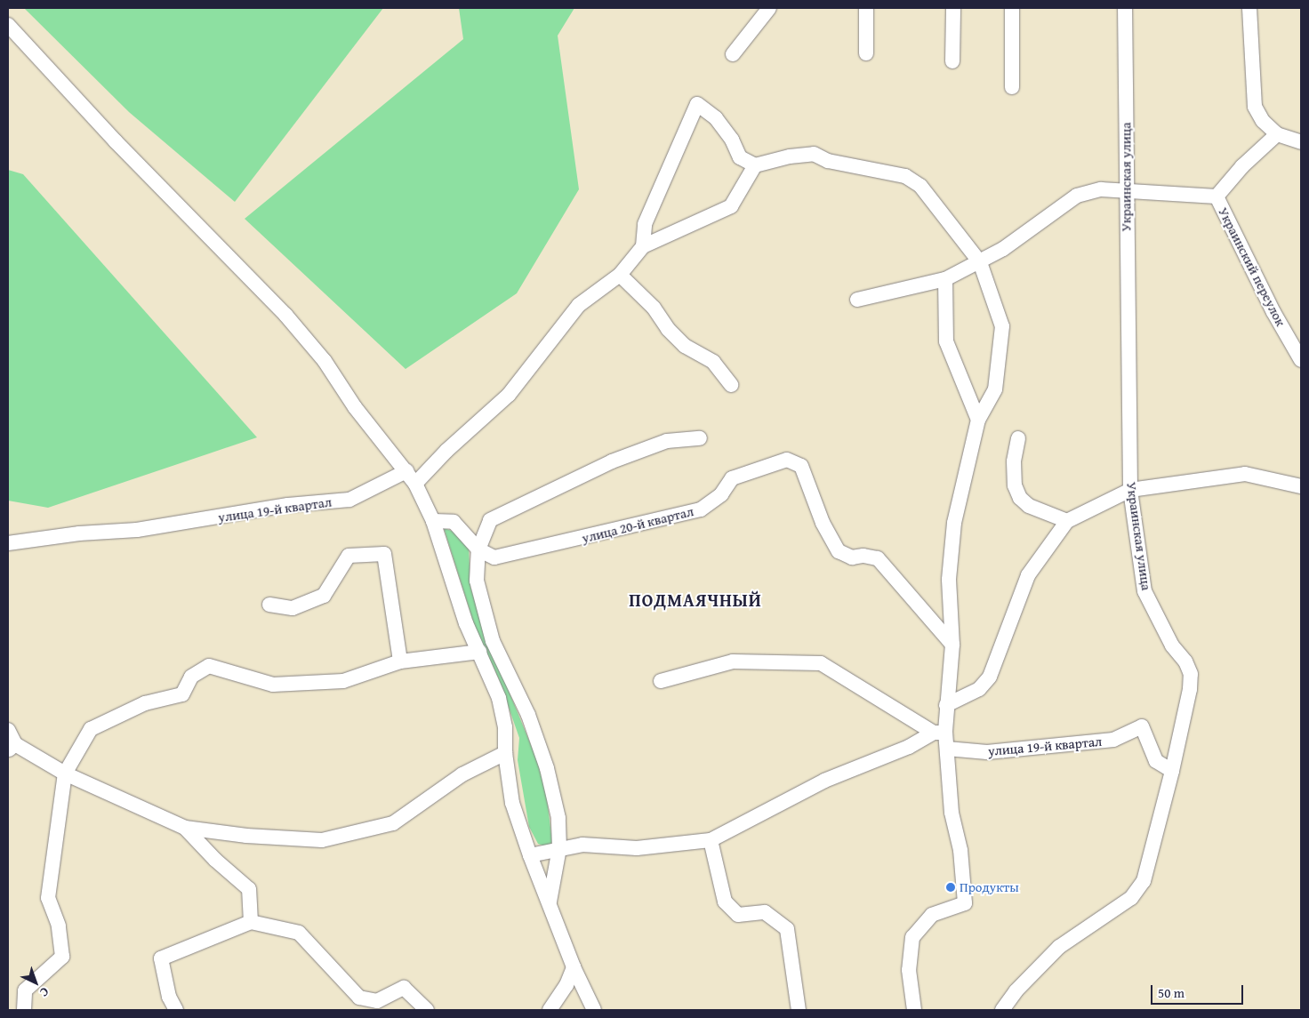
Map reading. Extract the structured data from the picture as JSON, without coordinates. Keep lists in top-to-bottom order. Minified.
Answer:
{"streets":{"street":["Украинская улица","Украинский переулок","улица 19-й квартал","улица 20-й квартал"]},"crossings":[["Украинская улица","улица 19-й квартал"]],"districts":["ПОДМАЯЧНЫЙ"],"places":["Продукты"],"scale_bar":"50 m","north":"bottom right"}
